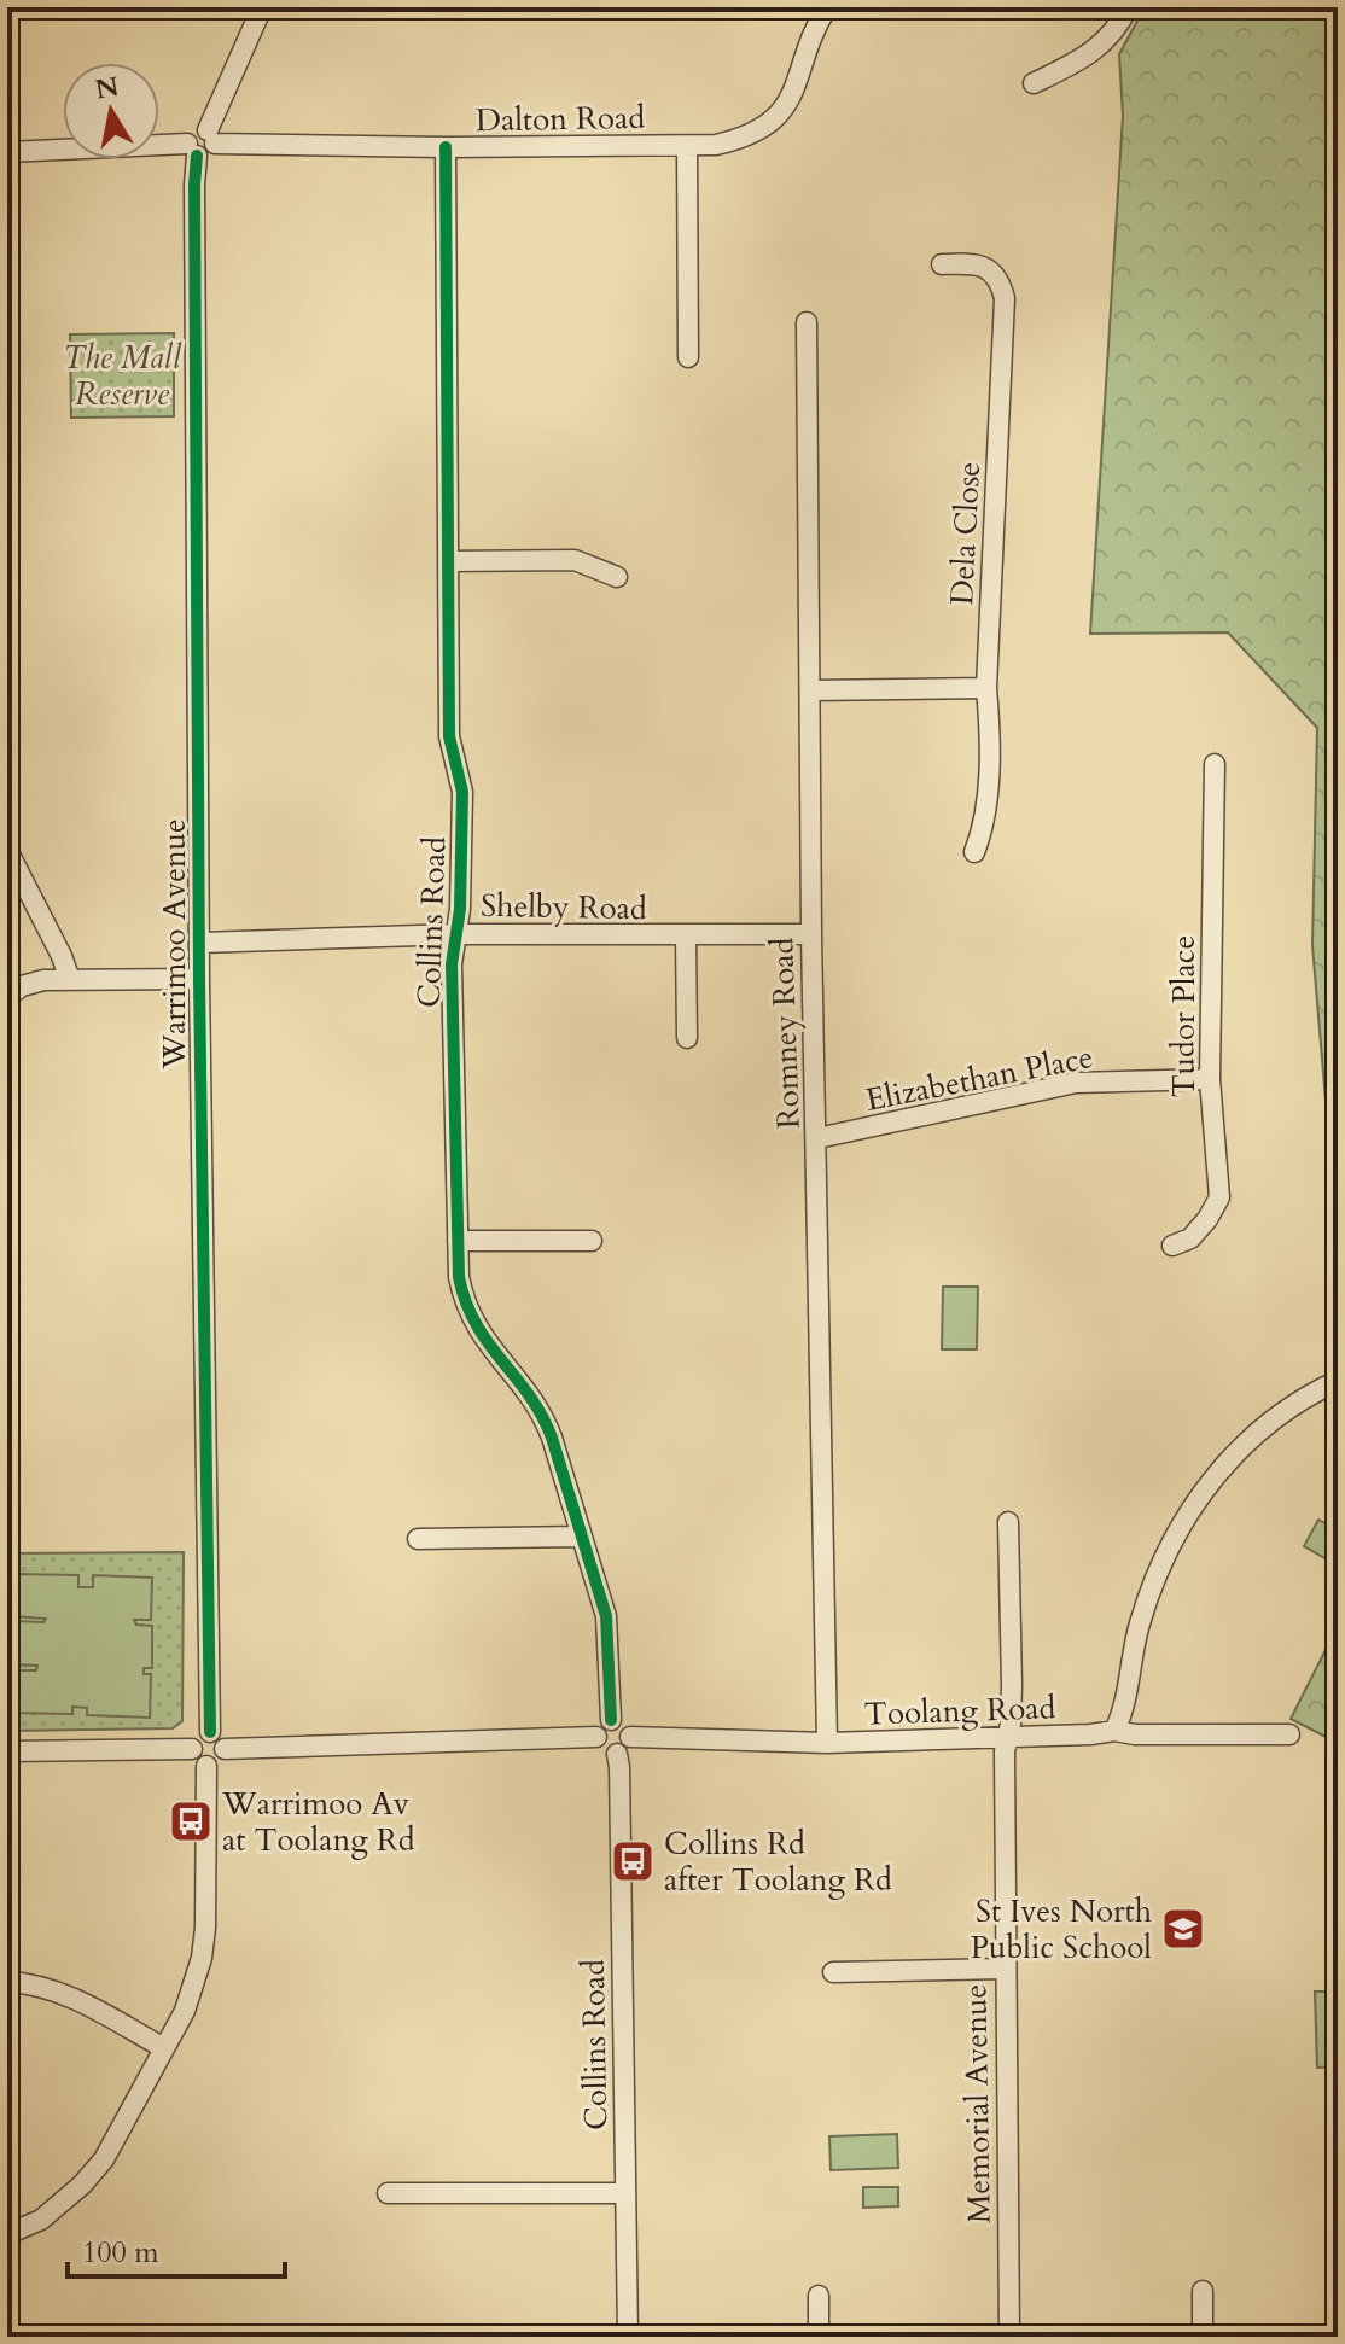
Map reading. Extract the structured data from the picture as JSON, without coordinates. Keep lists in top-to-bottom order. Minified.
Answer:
{"streets":{"street":["Dalton Road","Dela Close","Shelby Road","Collins Road","Warrimoo Avenue","Tudor Place","Romney Road","Elizabethan Place","Toolang Road","Memorial Avenue"]},"crossings":[["Dalton Road","Collins Road"],["Shelby Road","Collins Road"],["Shelby Road","Warrimoo Avenue"],["Shelby Road","Romney Road"],["Collins Road","Toolang Road"],["Tudor Place","Elizabethan Place"],["Romney Road","Elizabethan Place"],["Romney Road","Toolang Road"],["Toolang Road","Memorial Avenue"]],"parks":["The Mall Reserve"],"places":{"bus stop":["Warrimoo Av at Toolang Rd","Collins Rd after Toolang Rd"],"school or university":["St Ives North Public School"]},"scale_bar":"100 m","north":"top"}
